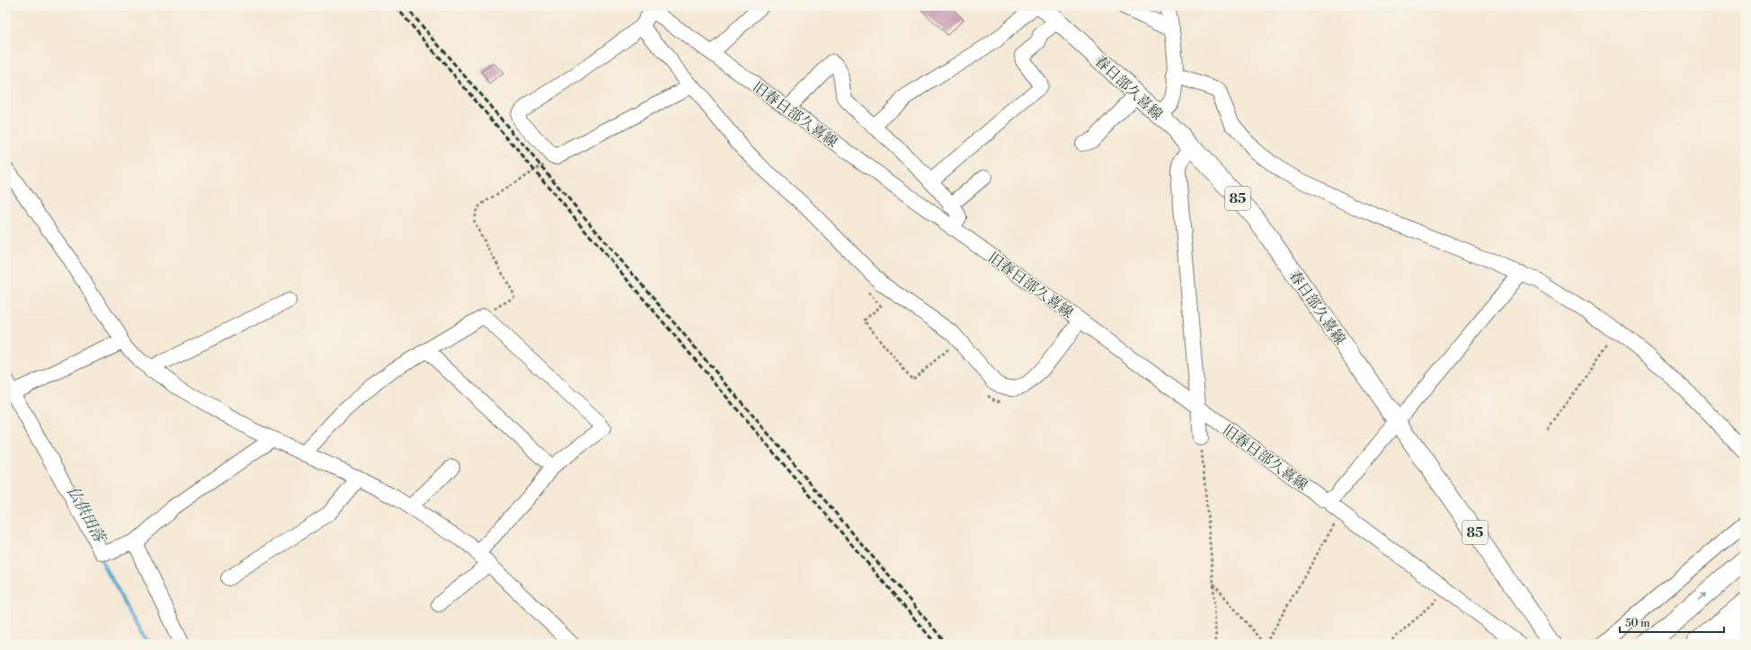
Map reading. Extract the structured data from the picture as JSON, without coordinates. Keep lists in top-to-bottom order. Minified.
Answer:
{"streets":{"main road":["春日部久喜線","85"],"street":["旧春日部久喜線"]},"water":["仏供田落"],"scale_bar":"50 m"}
